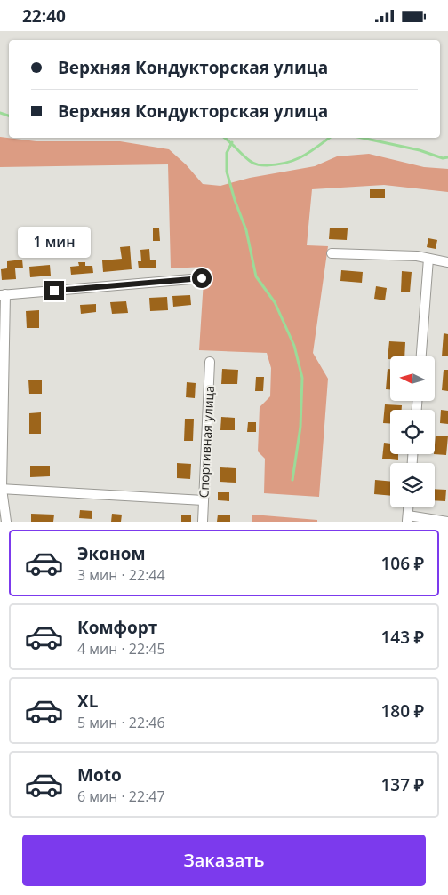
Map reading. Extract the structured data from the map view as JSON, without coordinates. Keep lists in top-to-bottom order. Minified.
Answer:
{"streets":{"street":["Спортивная улица"]},"north":"left","page":{"status":"22:40","banner":["Верхняя Кондукторская улица","Верхняя Кондукторская улица"],"bubble":"1 мин","list":[{"name":"Эконом","note":"3 мин · 22:44","value":"106 ₽"},{"name":"Комфорт","note":"4 мин · 22:45","value":"143 ₽"},{"name":"XL","note":"5 мин · 22:46","value":"180 ₽"},{"name":"Moto","note":"6 мин · 22:47","value":"137 ₽"}],"buttons":"Заказать"}}
